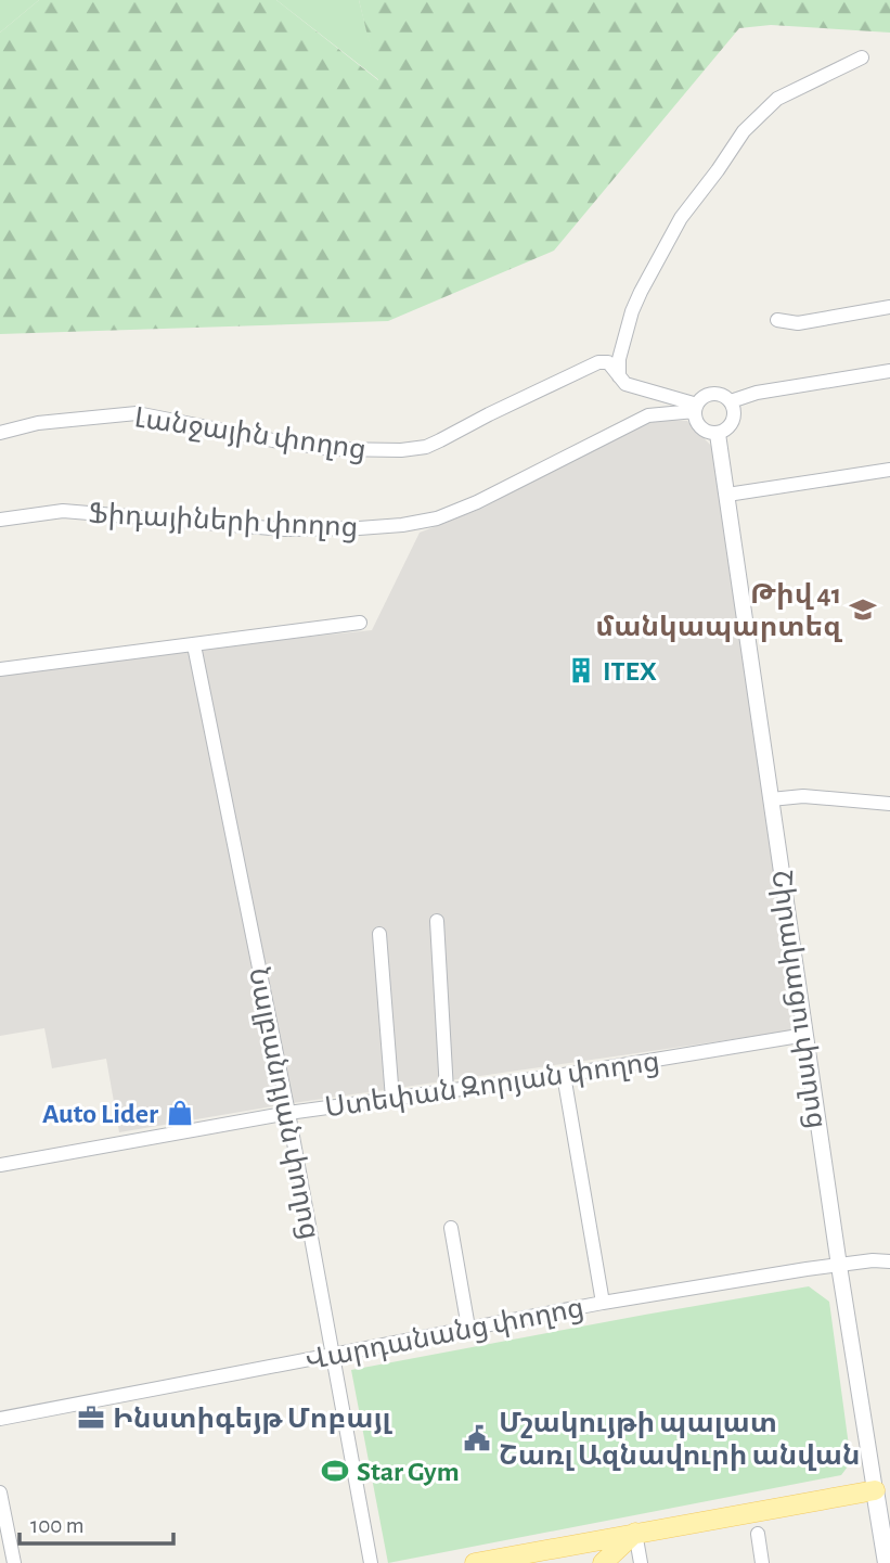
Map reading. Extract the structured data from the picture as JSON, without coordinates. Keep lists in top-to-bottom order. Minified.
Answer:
{"streets":{"main road":["Շիրակացու փողոց"],"street":["Լանջային փողոց","Ֆիդայիների փողոց","Ստեփան Զորյան փողոց","Նալբանդյան փողոց","Վարդանանց փողոց"]},"crossings":[["Լանջային փողոց","Ֆիդայիների փողոց"],["Լանջային փողոց","Շիրակացու փողոց"],["Ֆիդայիների փողոց","Շիրակացու փողոց"],["Շիրակացու փողոց","Ստեփան Զորյան փողոց"],["Շիրակացու փողոց","Վարդանանց փողոց"],["Ստեփան Զորյան փողոց","Նալբանդյան փողոց"],["Նալբանդյան փողոց","Վարդանանց փողոց"]],"places":{"school or university":["Թիվ 41 մանկապարտեզ"],"building":["ITEX"],"shop":["Auto Lider"],"office":["Ինստիգեյթ Մոբայլ"],"public building":["Մշակույթի պալատ Շառլ Ազնավուրի անվան"],"sports":["Star Gym"]},"scale_bar":"100 m"}
